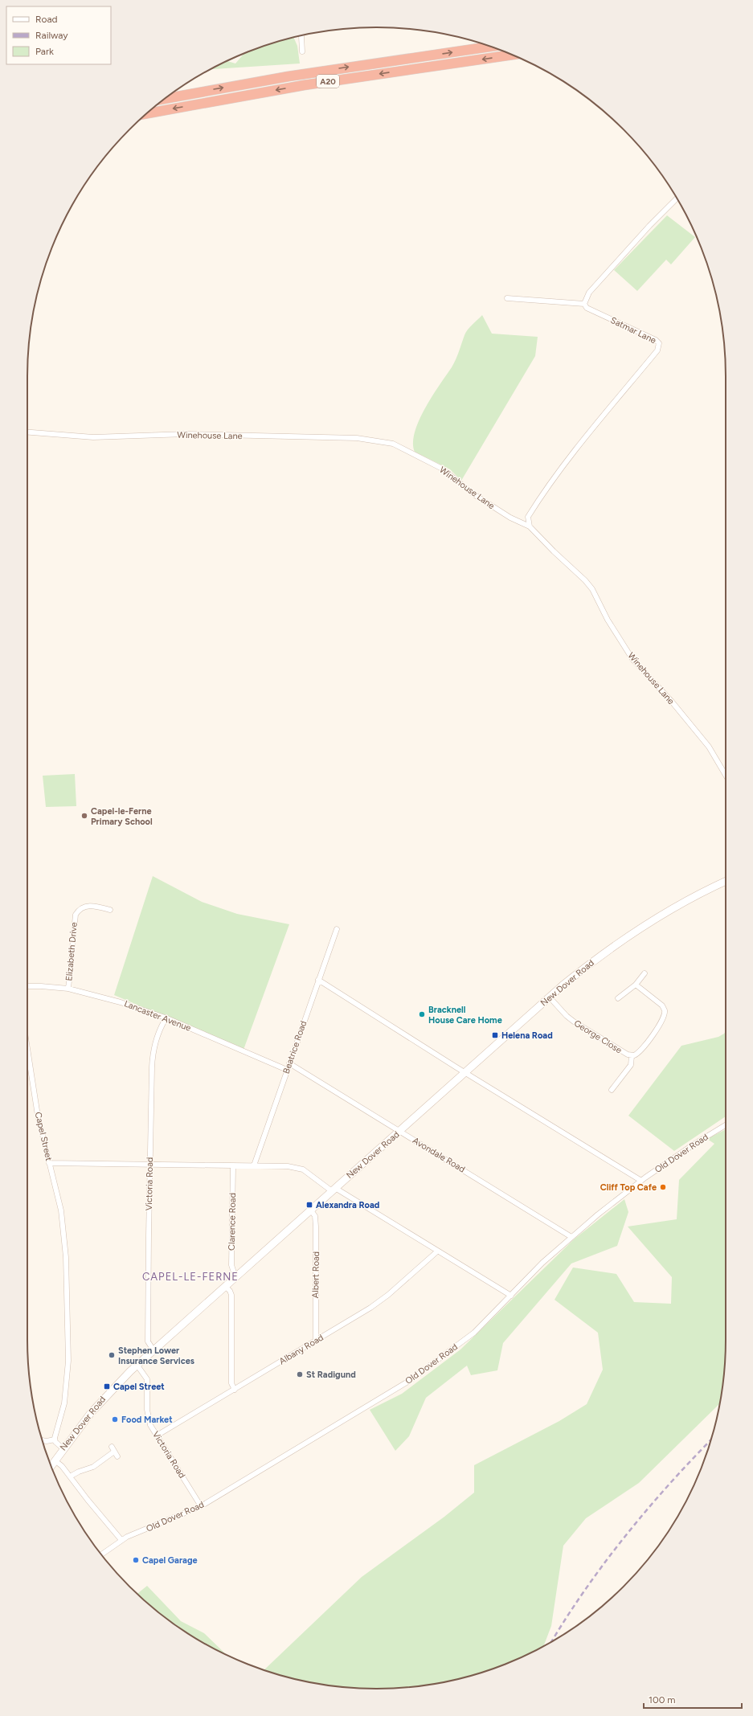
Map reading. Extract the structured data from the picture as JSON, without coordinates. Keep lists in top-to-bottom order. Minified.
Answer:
{"streets":{"highway":["A20"],"main road":["New Dover Road"],"street":["Satmar Lane","Winehouse Lane","Elizabeth Drive","Lancaster Avenue","George Close","Beatrice Road","Capel Street","Old Dover Road","Avondale Road","Victoria Road","Clarence Road","Albert Road","Albany Road"]},"crossings":[["Satmar Lane","Winehouse Lane"],["Elizabeth Drive","Lancaster Avenue"],["New Dover Road","George Close"],["New Dover Road","Avondale Road"],["New Dover Road","Victoria Road"],["New Dover Road","Clarence Road"],["New Dover Road","Albert Road"],["Lancaster Avenue","Beatrice Road"],["Lancaster Avenue","Victoria Road"],["Beatrice Road","Avondale Road"],["Old Dover Road","Avondale Road"],["Old Dover Road","Victoria Road"],["Victoria Road","Albany Road"],["Albert Road","Albany Road"]],"districts":["CAPEL-LE-FERNE"],"places":{"other":["Capel-le-Ferne Primary School","Bracknell House Care Home","Cliff Top Cafe","Stephen Lower Insurance Services","St Radigund","Food Market","Capel Garage"],"transit":["Helena Road","Alexandra Road","Capel Street"]},"legend":["Road","Railway","Park"],"scale_bar":"100 m"}
